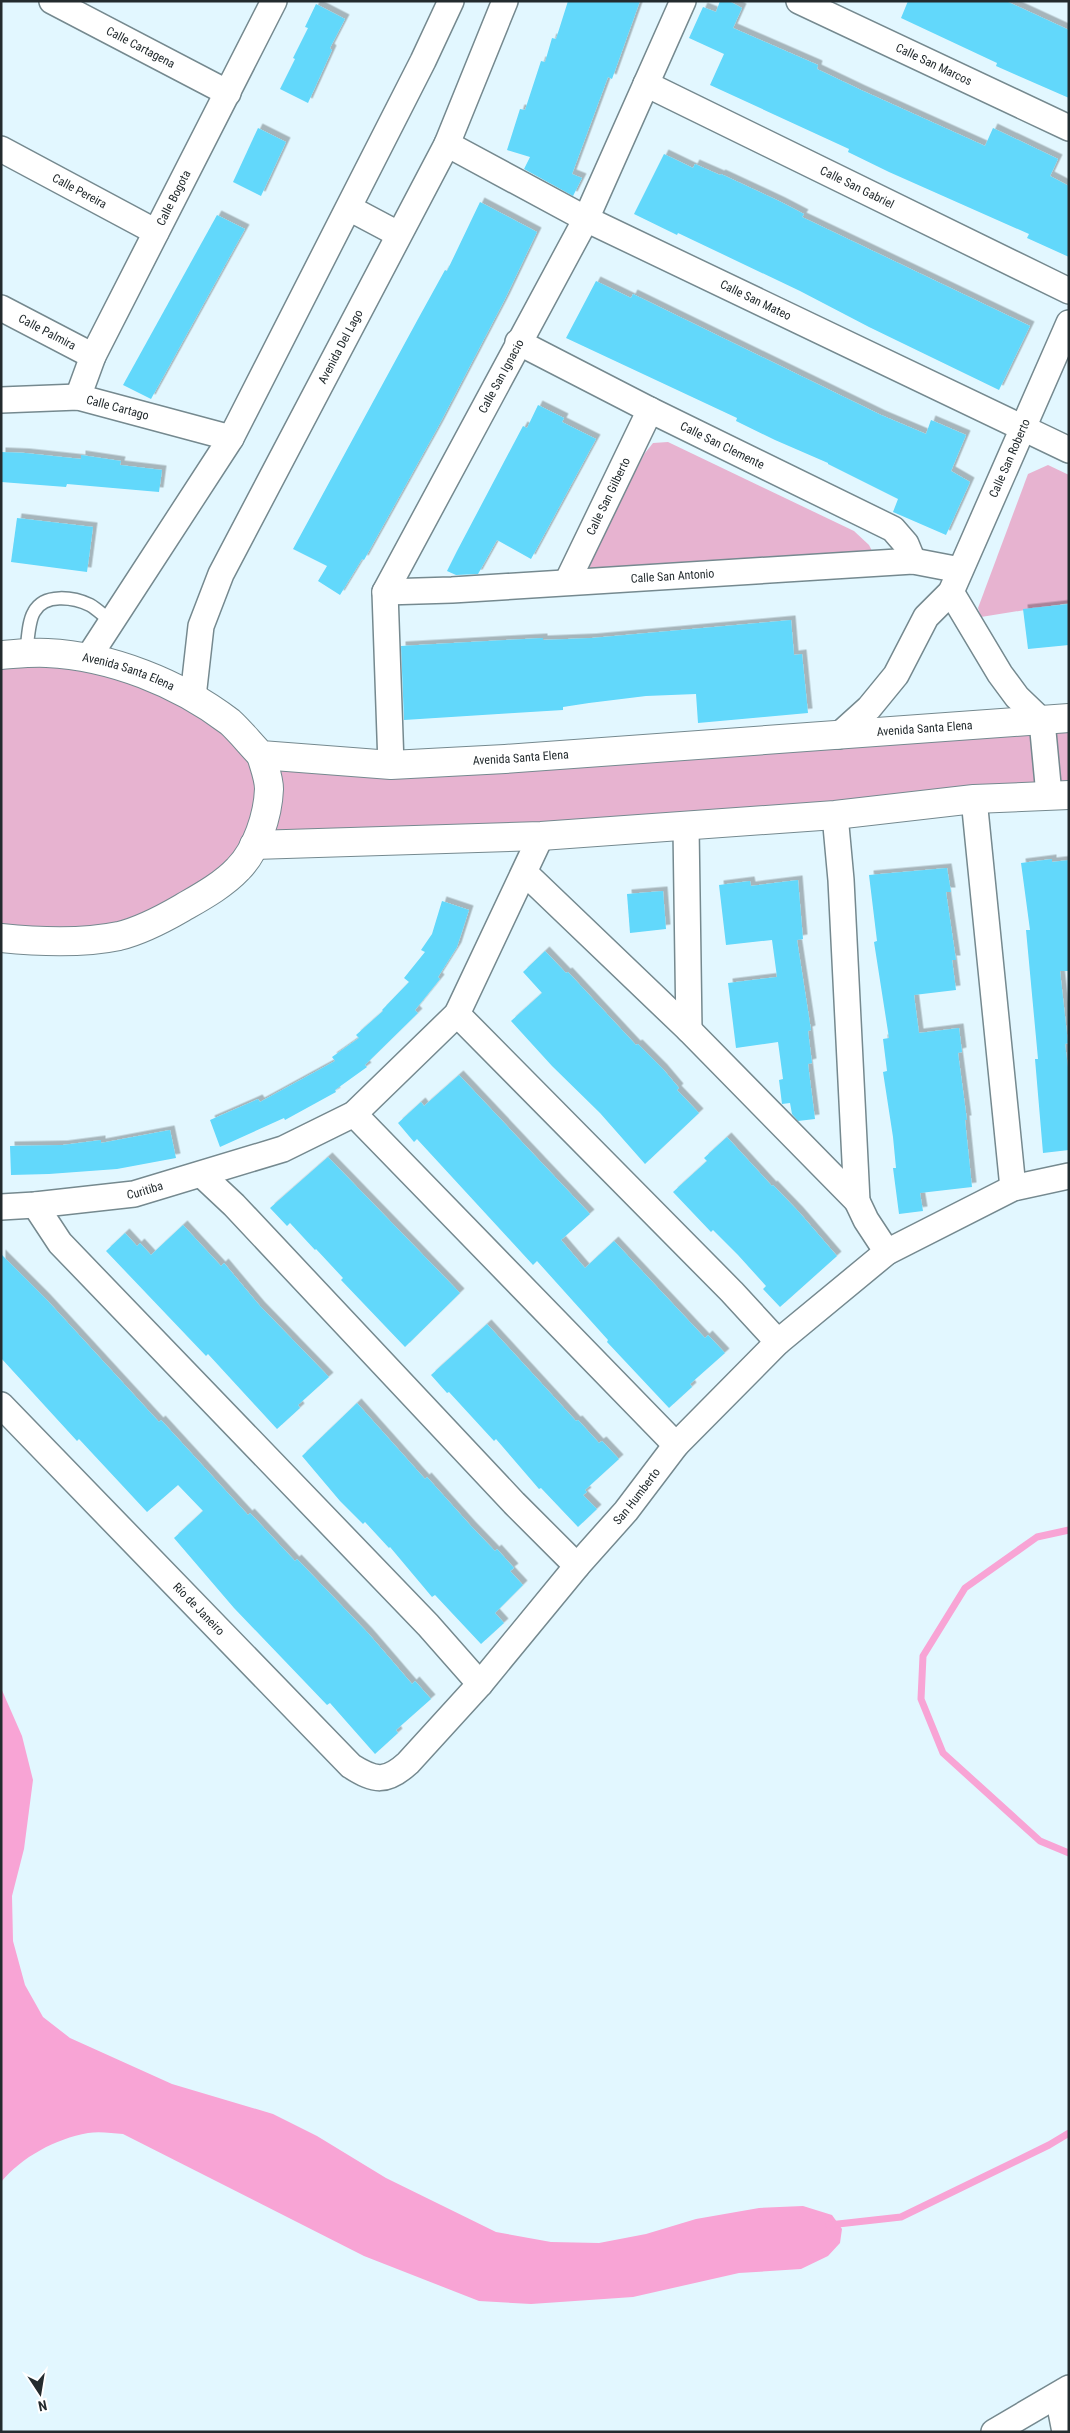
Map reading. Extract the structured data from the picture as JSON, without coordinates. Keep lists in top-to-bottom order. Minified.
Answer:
{"streets":{"street":["Calle Cartagena","Calle San Marcos","Calle San Gabriel","Calle Pereira","Calle Bogota","Calle San Mateo","Calle Palmira","Avenida Del Lago","Calle San Ignacio","Calle Cartago","Calle San Clemente","Calle San Roberto","Calle San Gilberto","Calle San Antonio","Avenida Santa Elena","Curitiba","San Humberto","Río de Janeiro"]},"crossings":[["Calle Cartagena","Calle Bogota"],["Calle San Gabriel","Calle San Ignacio"],["Calle Pereira","Calle Bogota"],["Calle Bogota","Calle Palmira"],["Calle Bogota","Calle Cartago"],["Calle San Mateo","Avenida Del Lago"],["Calle San Mateo","Calle San Ignacio"],["Calle San Mateo","Calle San Roberto"],["Avenida Del Lago","Avenida Santa Elena"],["Calle San Ignacio","Calle San Clemente"],["Calle San Ignacio","Calle San Antonio"],["Calle San Ignacio","Avenida Santa Elena"],["Calle San Clemente","Calle San Gilberto"],["Calle San Clemente","Calle San Antonio"],["Calle San Roberto","Calle San Antonio"],["Calle San Roberto","Avenida Santa Elena"],["Calle San Gilberto","Calle San Antonio"],["San Humberto","Río de Janeiro"]],"north":"bottom"}
